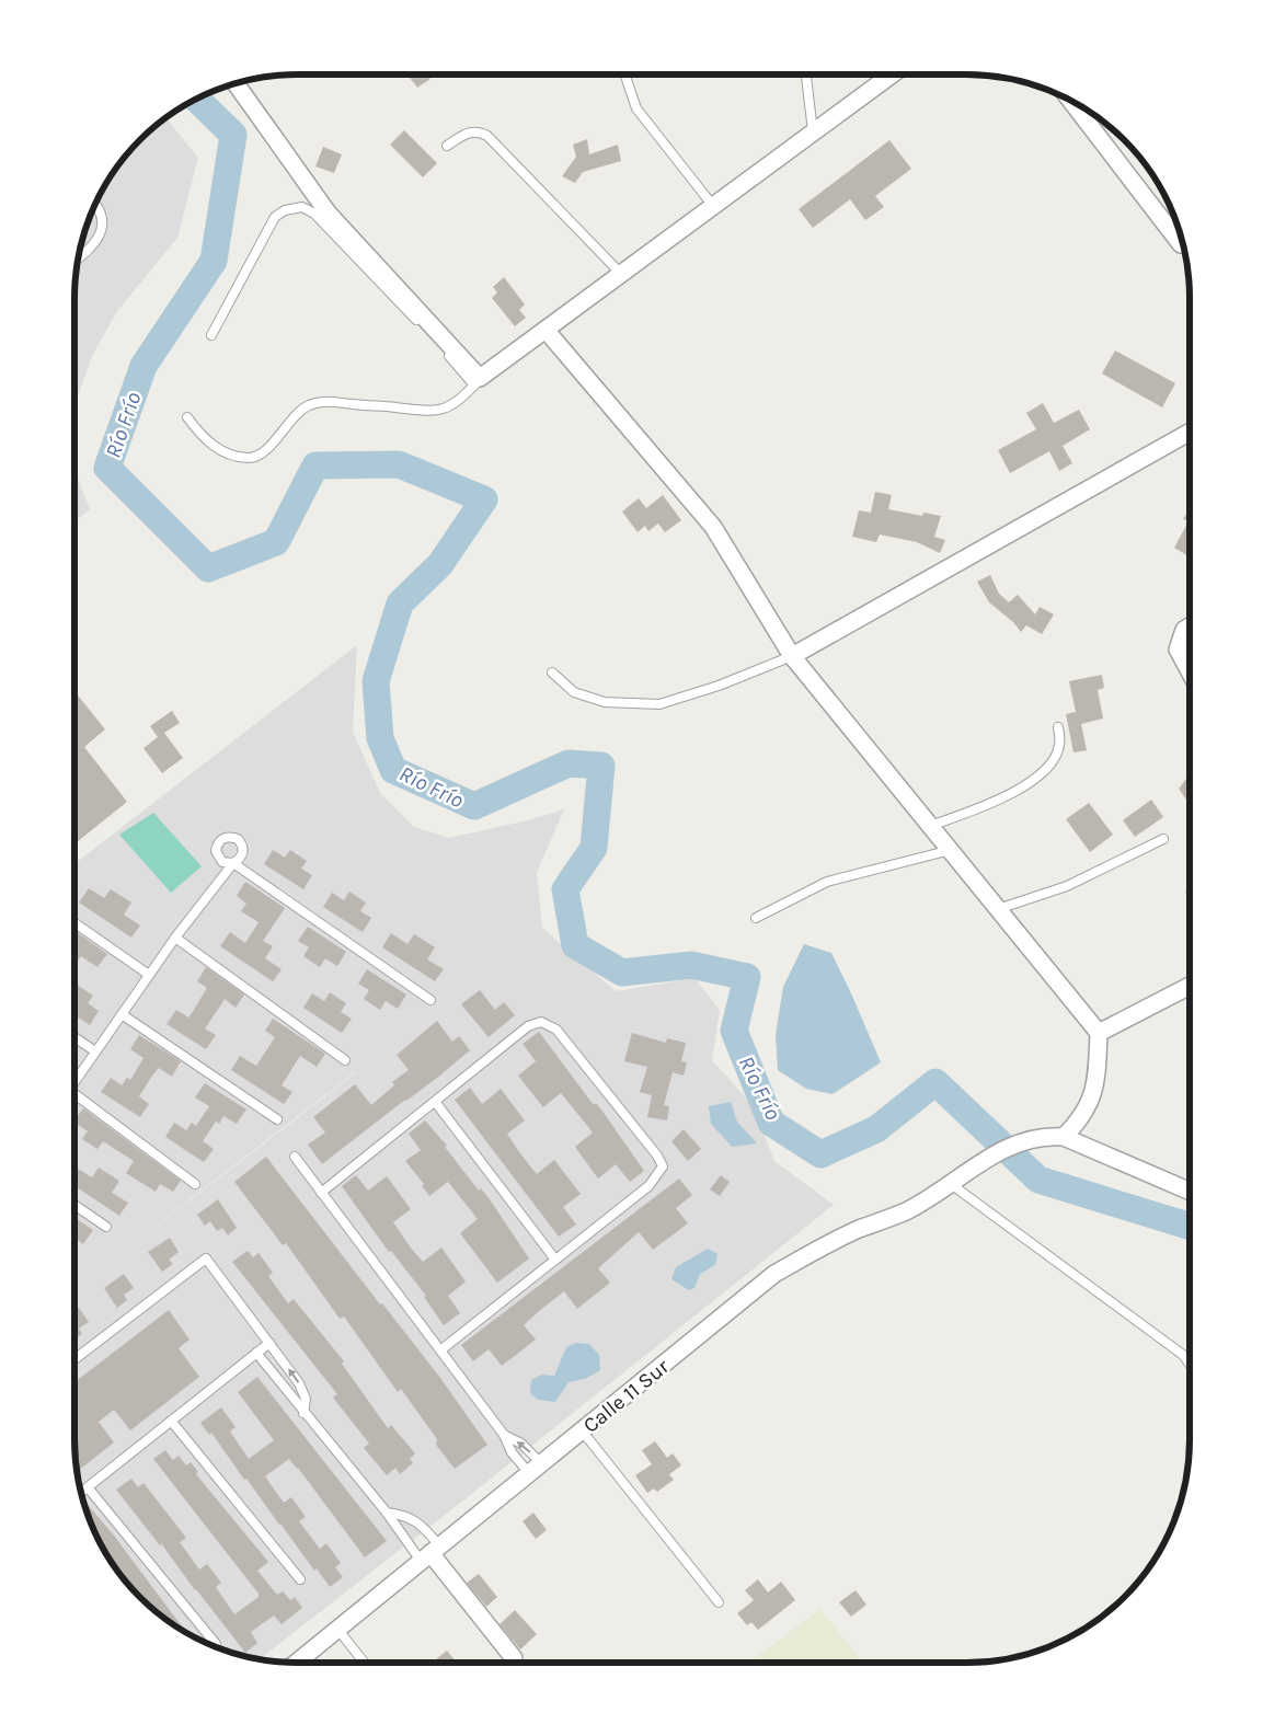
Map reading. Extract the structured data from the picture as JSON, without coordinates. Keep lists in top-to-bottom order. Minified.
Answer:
{"streets":{"street":["Calle 11 Sur"]},"water":["Río Frío"]}
